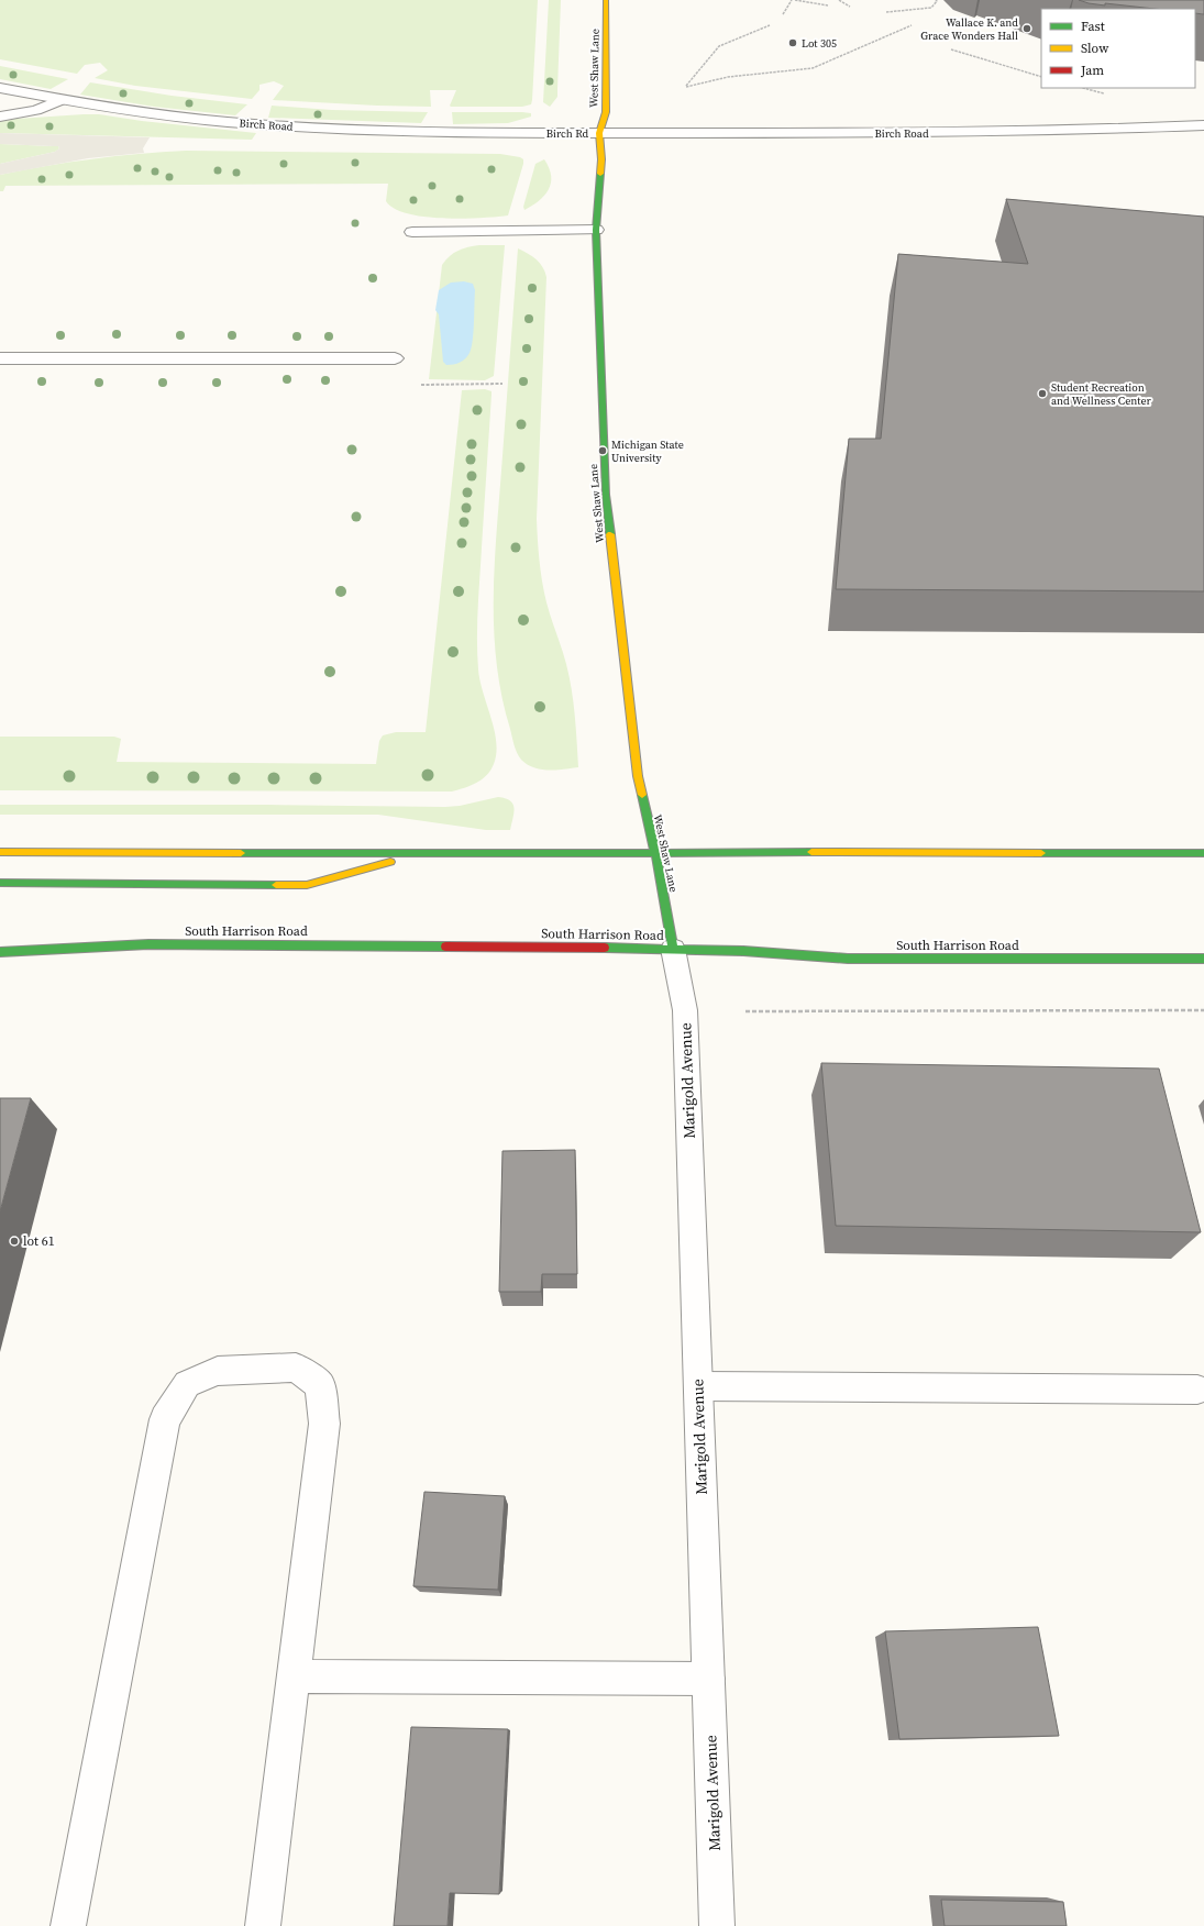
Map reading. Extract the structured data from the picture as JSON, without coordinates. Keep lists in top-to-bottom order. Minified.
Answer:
{"streets":{"street":["West Shaw Lane","Birch Road","Birch Rd","South Harrison Road","Marigold Avenue"]},"crossings":[["West Shaw Lane","Birch Road"],["West Shaw Lane","Birch Rd"],["West Shaw Lane","South Harrison Road"],["West Shaw Lane","Marigold Avenue"],["Birch Road","Birch Rd"],["South Harrison Road","Marigold Avenue"]],"places":["Wallace K. and Grace Wonders Hall","Lot 305","Student Recreation and Wellness Center","Michigan State University","lot 61"],"legend":["Fast","Slow","Jam"]}
